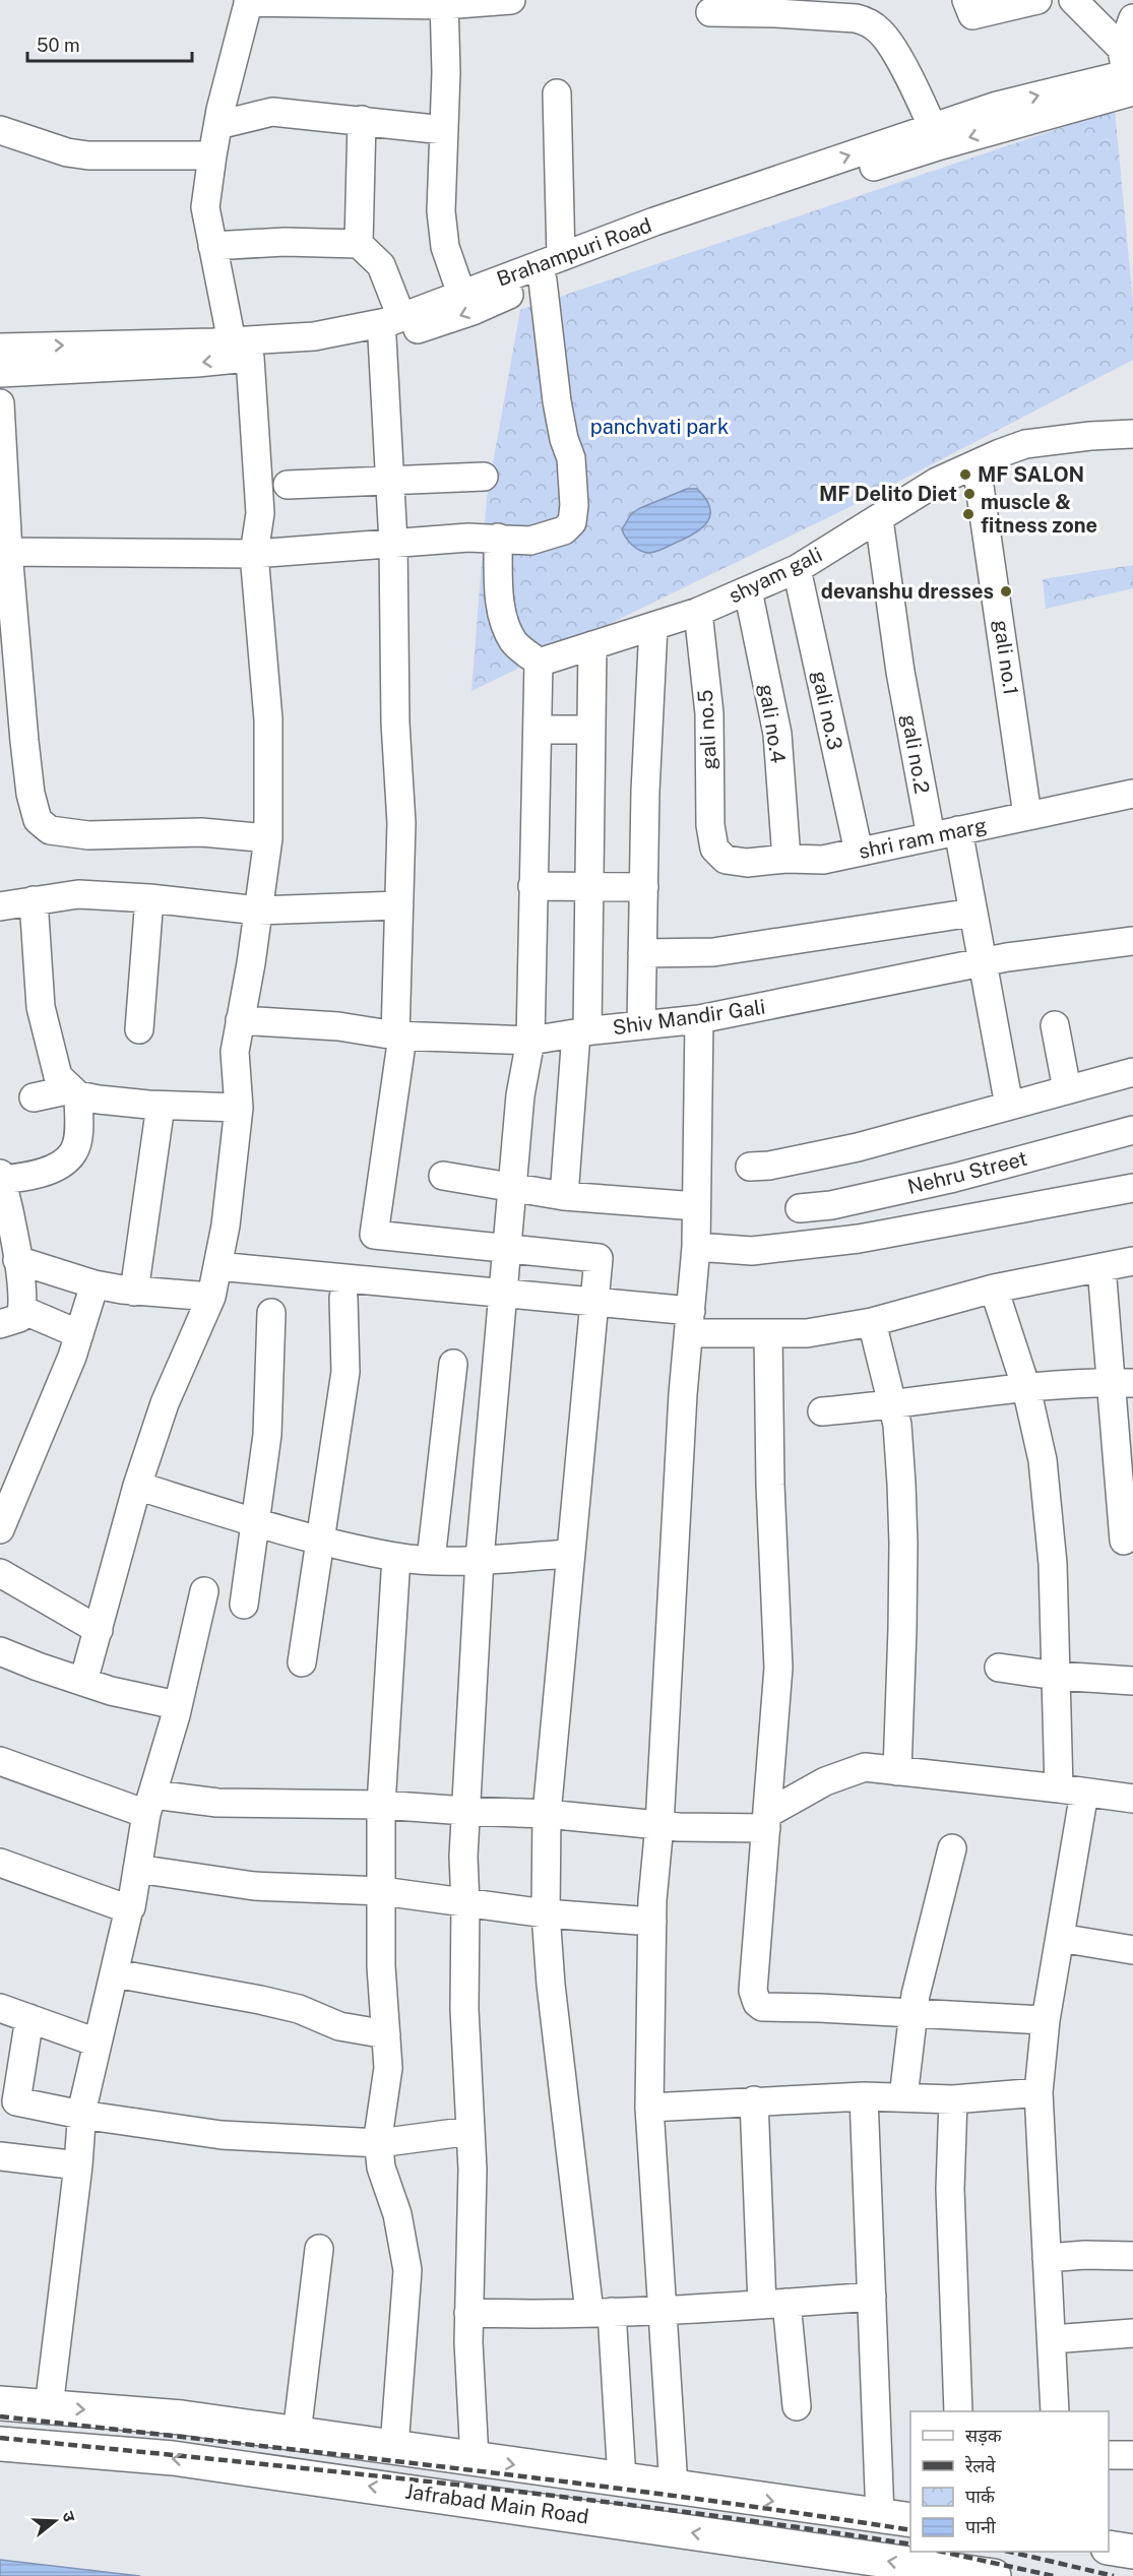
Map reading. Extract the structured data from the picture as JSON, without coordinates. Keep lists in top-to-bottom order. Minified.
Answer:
{"streets":{"main road":["Jafrabad Main Road"],"street":["Brahampuri Road","shyam gali","gali no.1","gali no.3","gali no.4","gali no.5","gali no.2","shri ram marg","Shiv Mandir Gali","Nehru Street"]},"crossings":[["shyam gali","gali no.1"],["shyam gali","gali no.3"],["shyam gali","gali no.4"],["shyam gali","gali no.5"],["shyam gali","gali no.2"],["gali no.1","shri ram marg"],["gali no.3","shri ram marg"],["gali no.4","shri ram marg"],["gali no.5","shri ram marg"],["gali no.2","shri ram marg"]],"parks":["panchvati park"],"places":["MF SALON","MF Delito Diet","muscle & fitness zone","devanshu dresses"],"legend":["सड़क","रेलवे","पार्क","पानी"],"scale_bar":"50 m","north":"right"}
